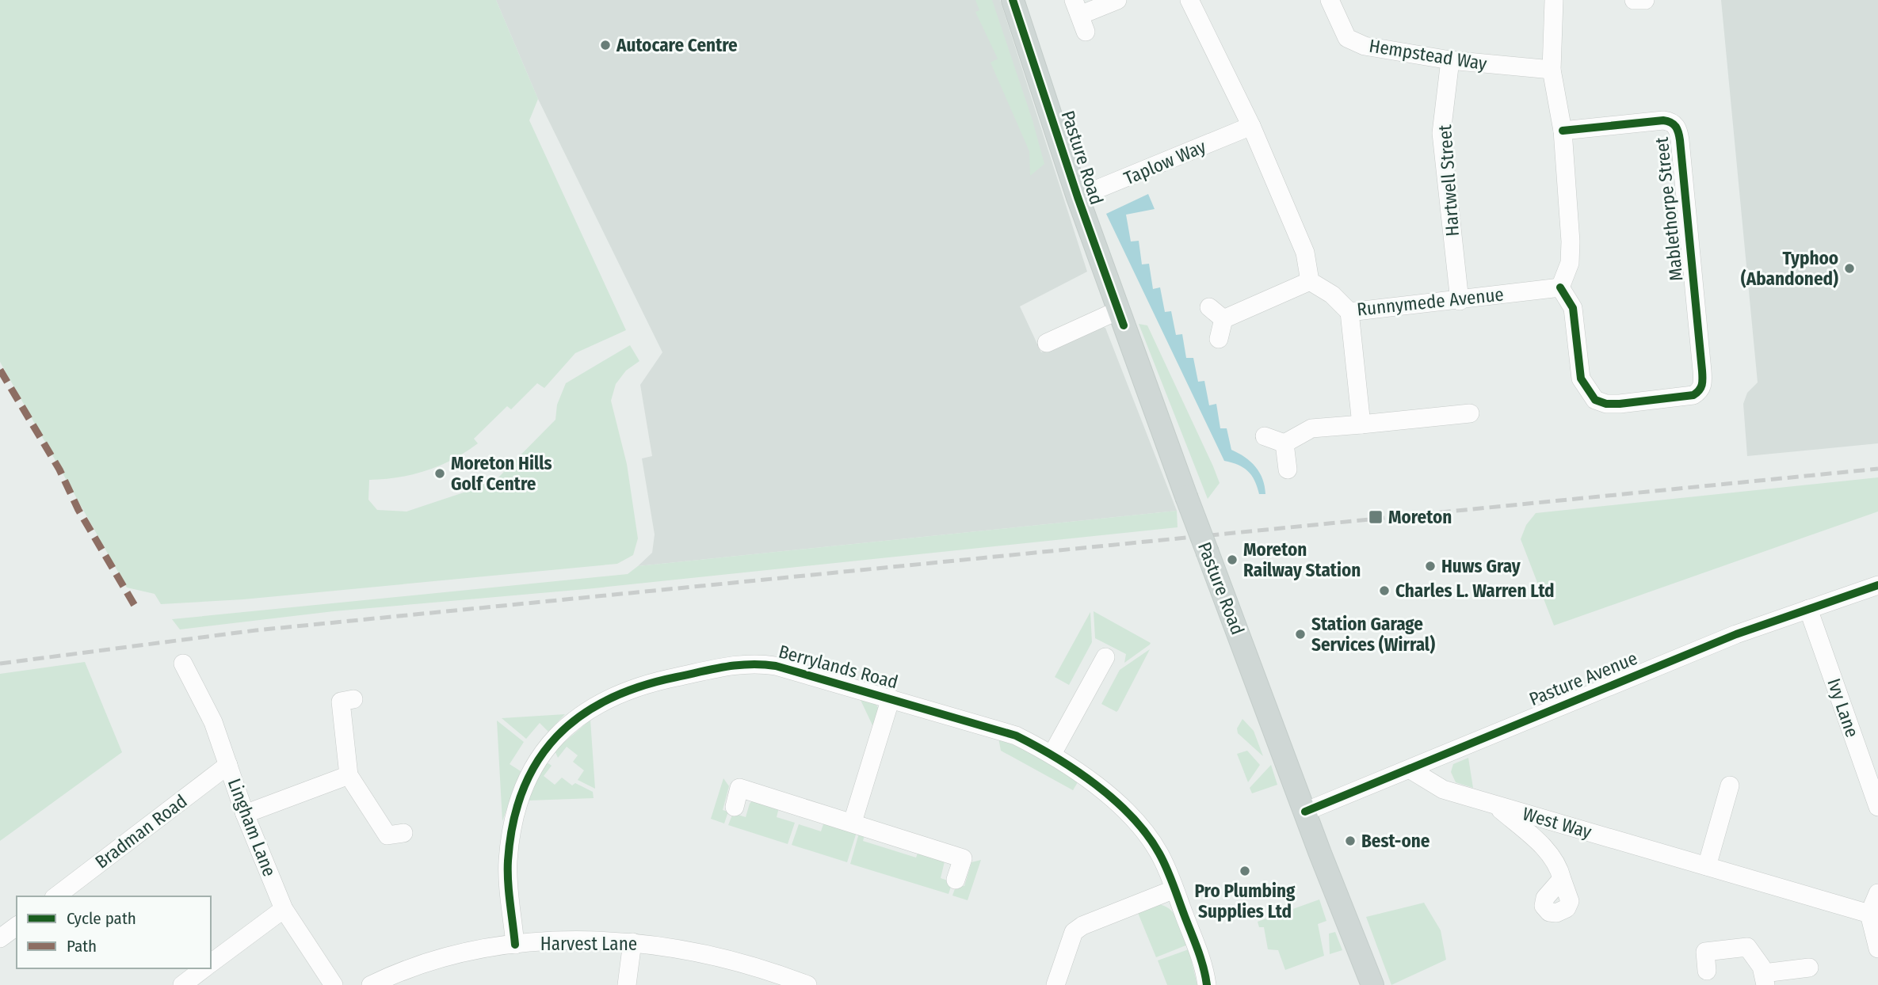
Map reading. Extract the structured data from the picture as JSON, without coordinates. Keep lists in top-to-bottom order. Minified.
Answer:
{"streets":{"main road":["Pasture Road"],"street":["Hempstead Way","Taplow Way","Hartwell Street","Mablethorpe Street","Runnymede Avenue","Berrylands Road","Pasture Avenue","Ivy Lane","West Way","Lingham Lane","Bradman Road","Harvest Lane"]},"crossings":[["Hempstead Way","Hartwell Street"],["Pasture Road","Taplow Way"],["Pasture Road","Pasture Avenue"],["Hartwell Street","Runnymede Avenue"],["Mablethorpe Street","Runnymede Avenue"],["Berrylands Road","Harvest Lane"],["Pasture Avenue","Ivy Lane"],["Pasture Avenue","West Way"],["Lingham Lane","Bradman Road"]],"places":{"other":["Autocare Centre","Typhoo (Abandoned)","Moreton Hills Golf Centre","Moreton Railway Station","Huws Gray","Charles L. Warren Ltd","Station Garage Services (Wirral)","Best-one","Pro Plumbing Supplies Ltd"],"transit":["Moreton"]},"legend":["Cycle path","Path"]}
